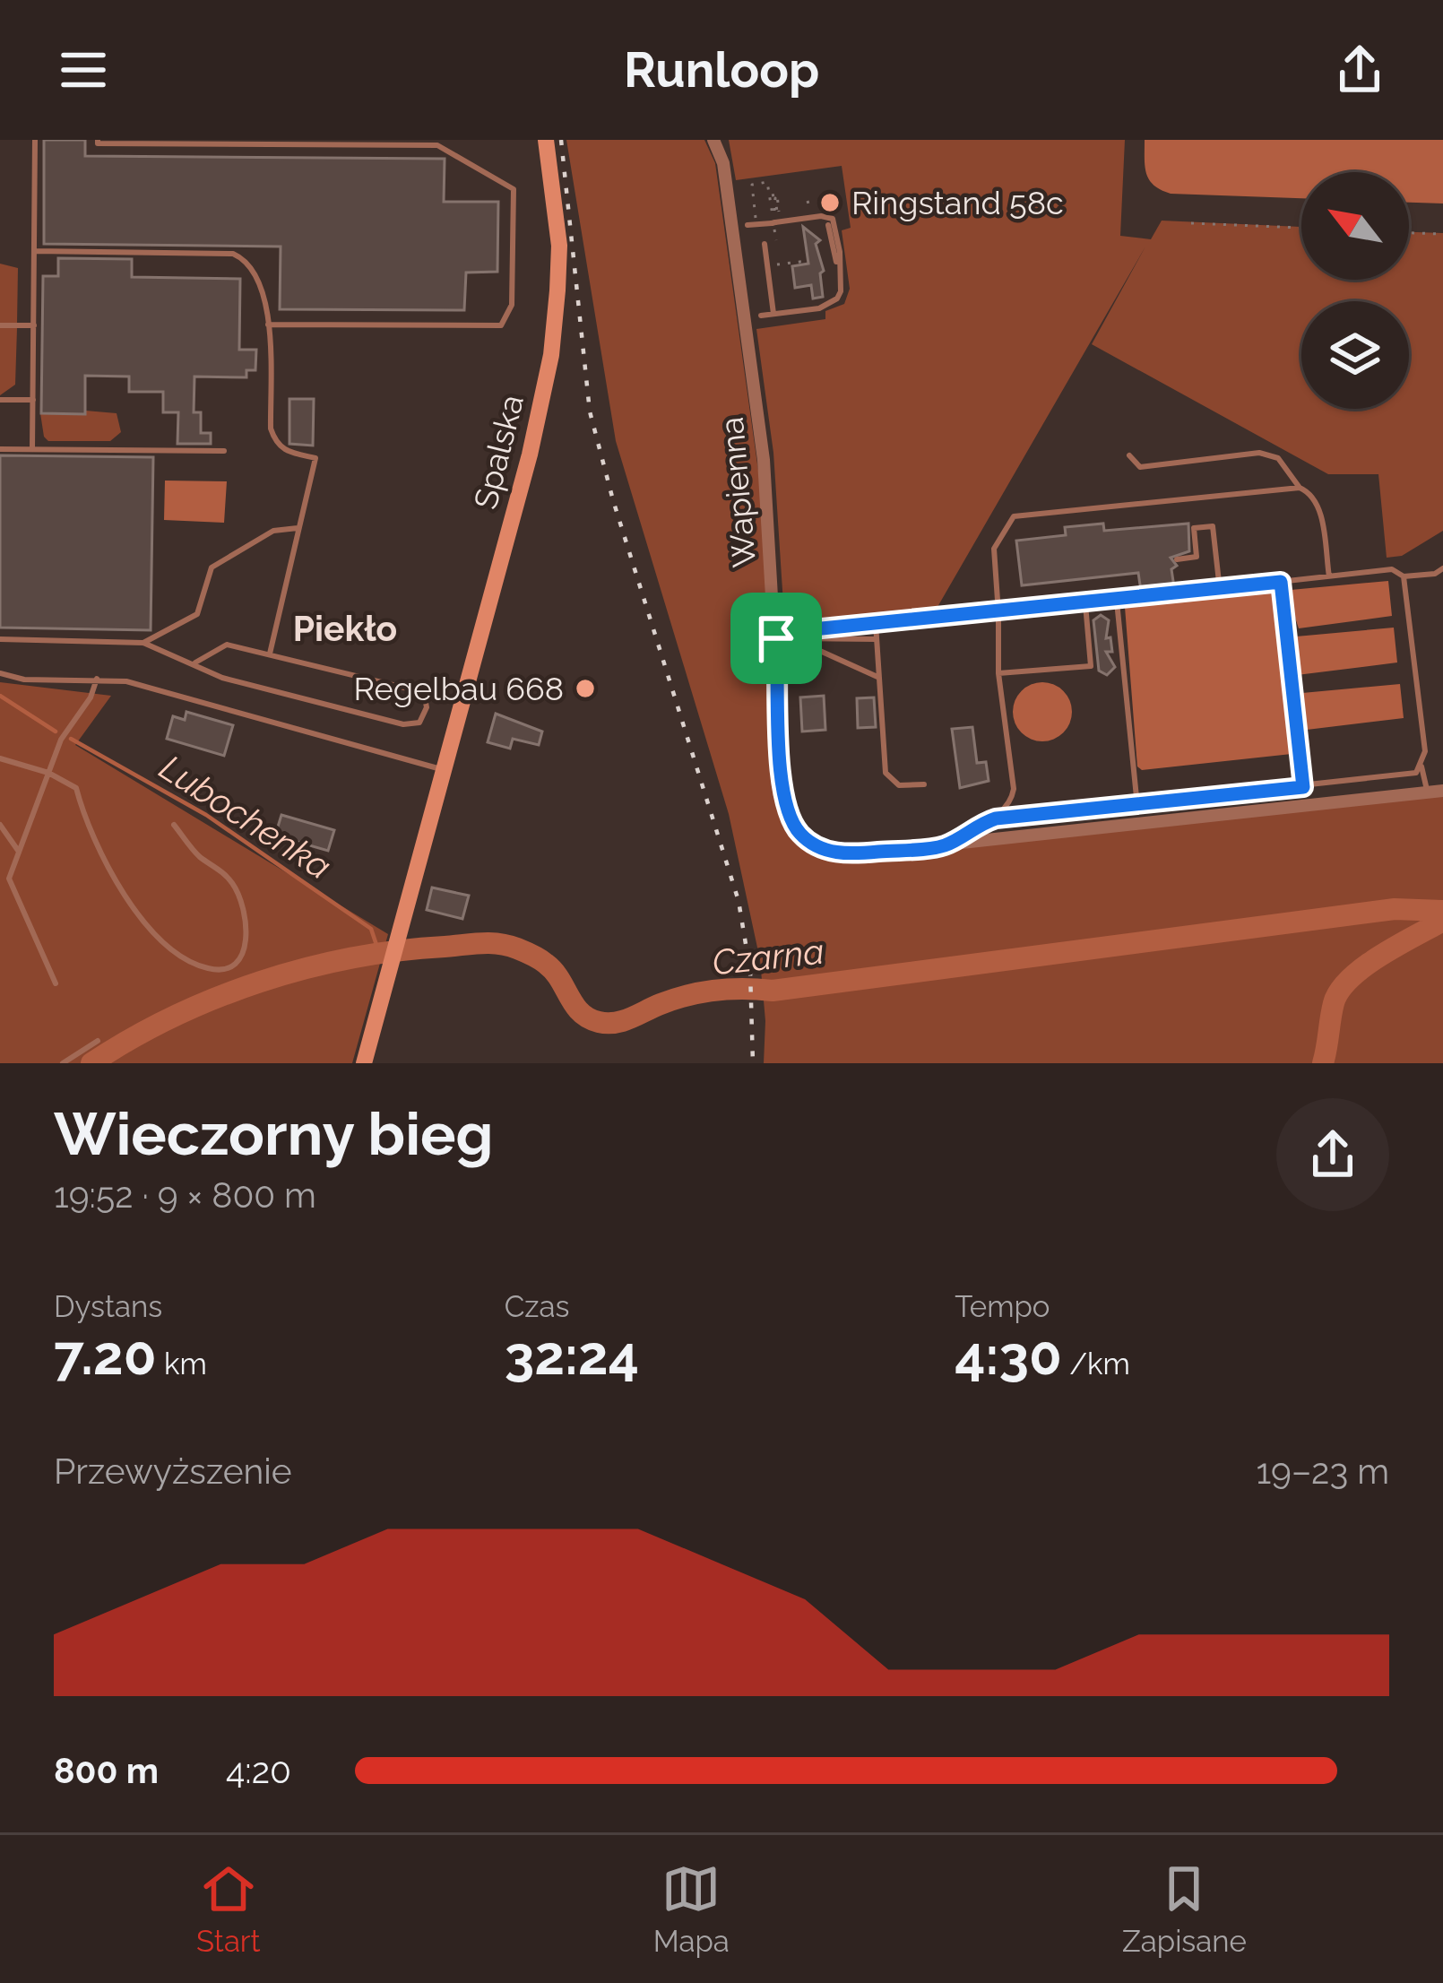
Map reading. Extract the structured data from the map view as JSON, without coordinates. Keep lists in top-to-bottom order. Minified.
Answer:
{"streets":{"street":["Spalska","Wapienna"]},"districts":["Piekło"],"water":["Lubochenka","Czarna"],"places":["Ringstand 58c","Regelbau 668"],"north":"top left","page":{"header":"Runloop","heading":["Wieczorny bieg","19:52 · 9 × 800 m"],"stats":[["Dystans","7.20 km"],["Czas","32:24"],["Tempo","4:30 /km"]],"chart":["Przewyższenie","19–23 m"],"list":[{"name":"800 m","note":"4:20"}],"tabs":["Start","Mapa","Zapisane"]}}
